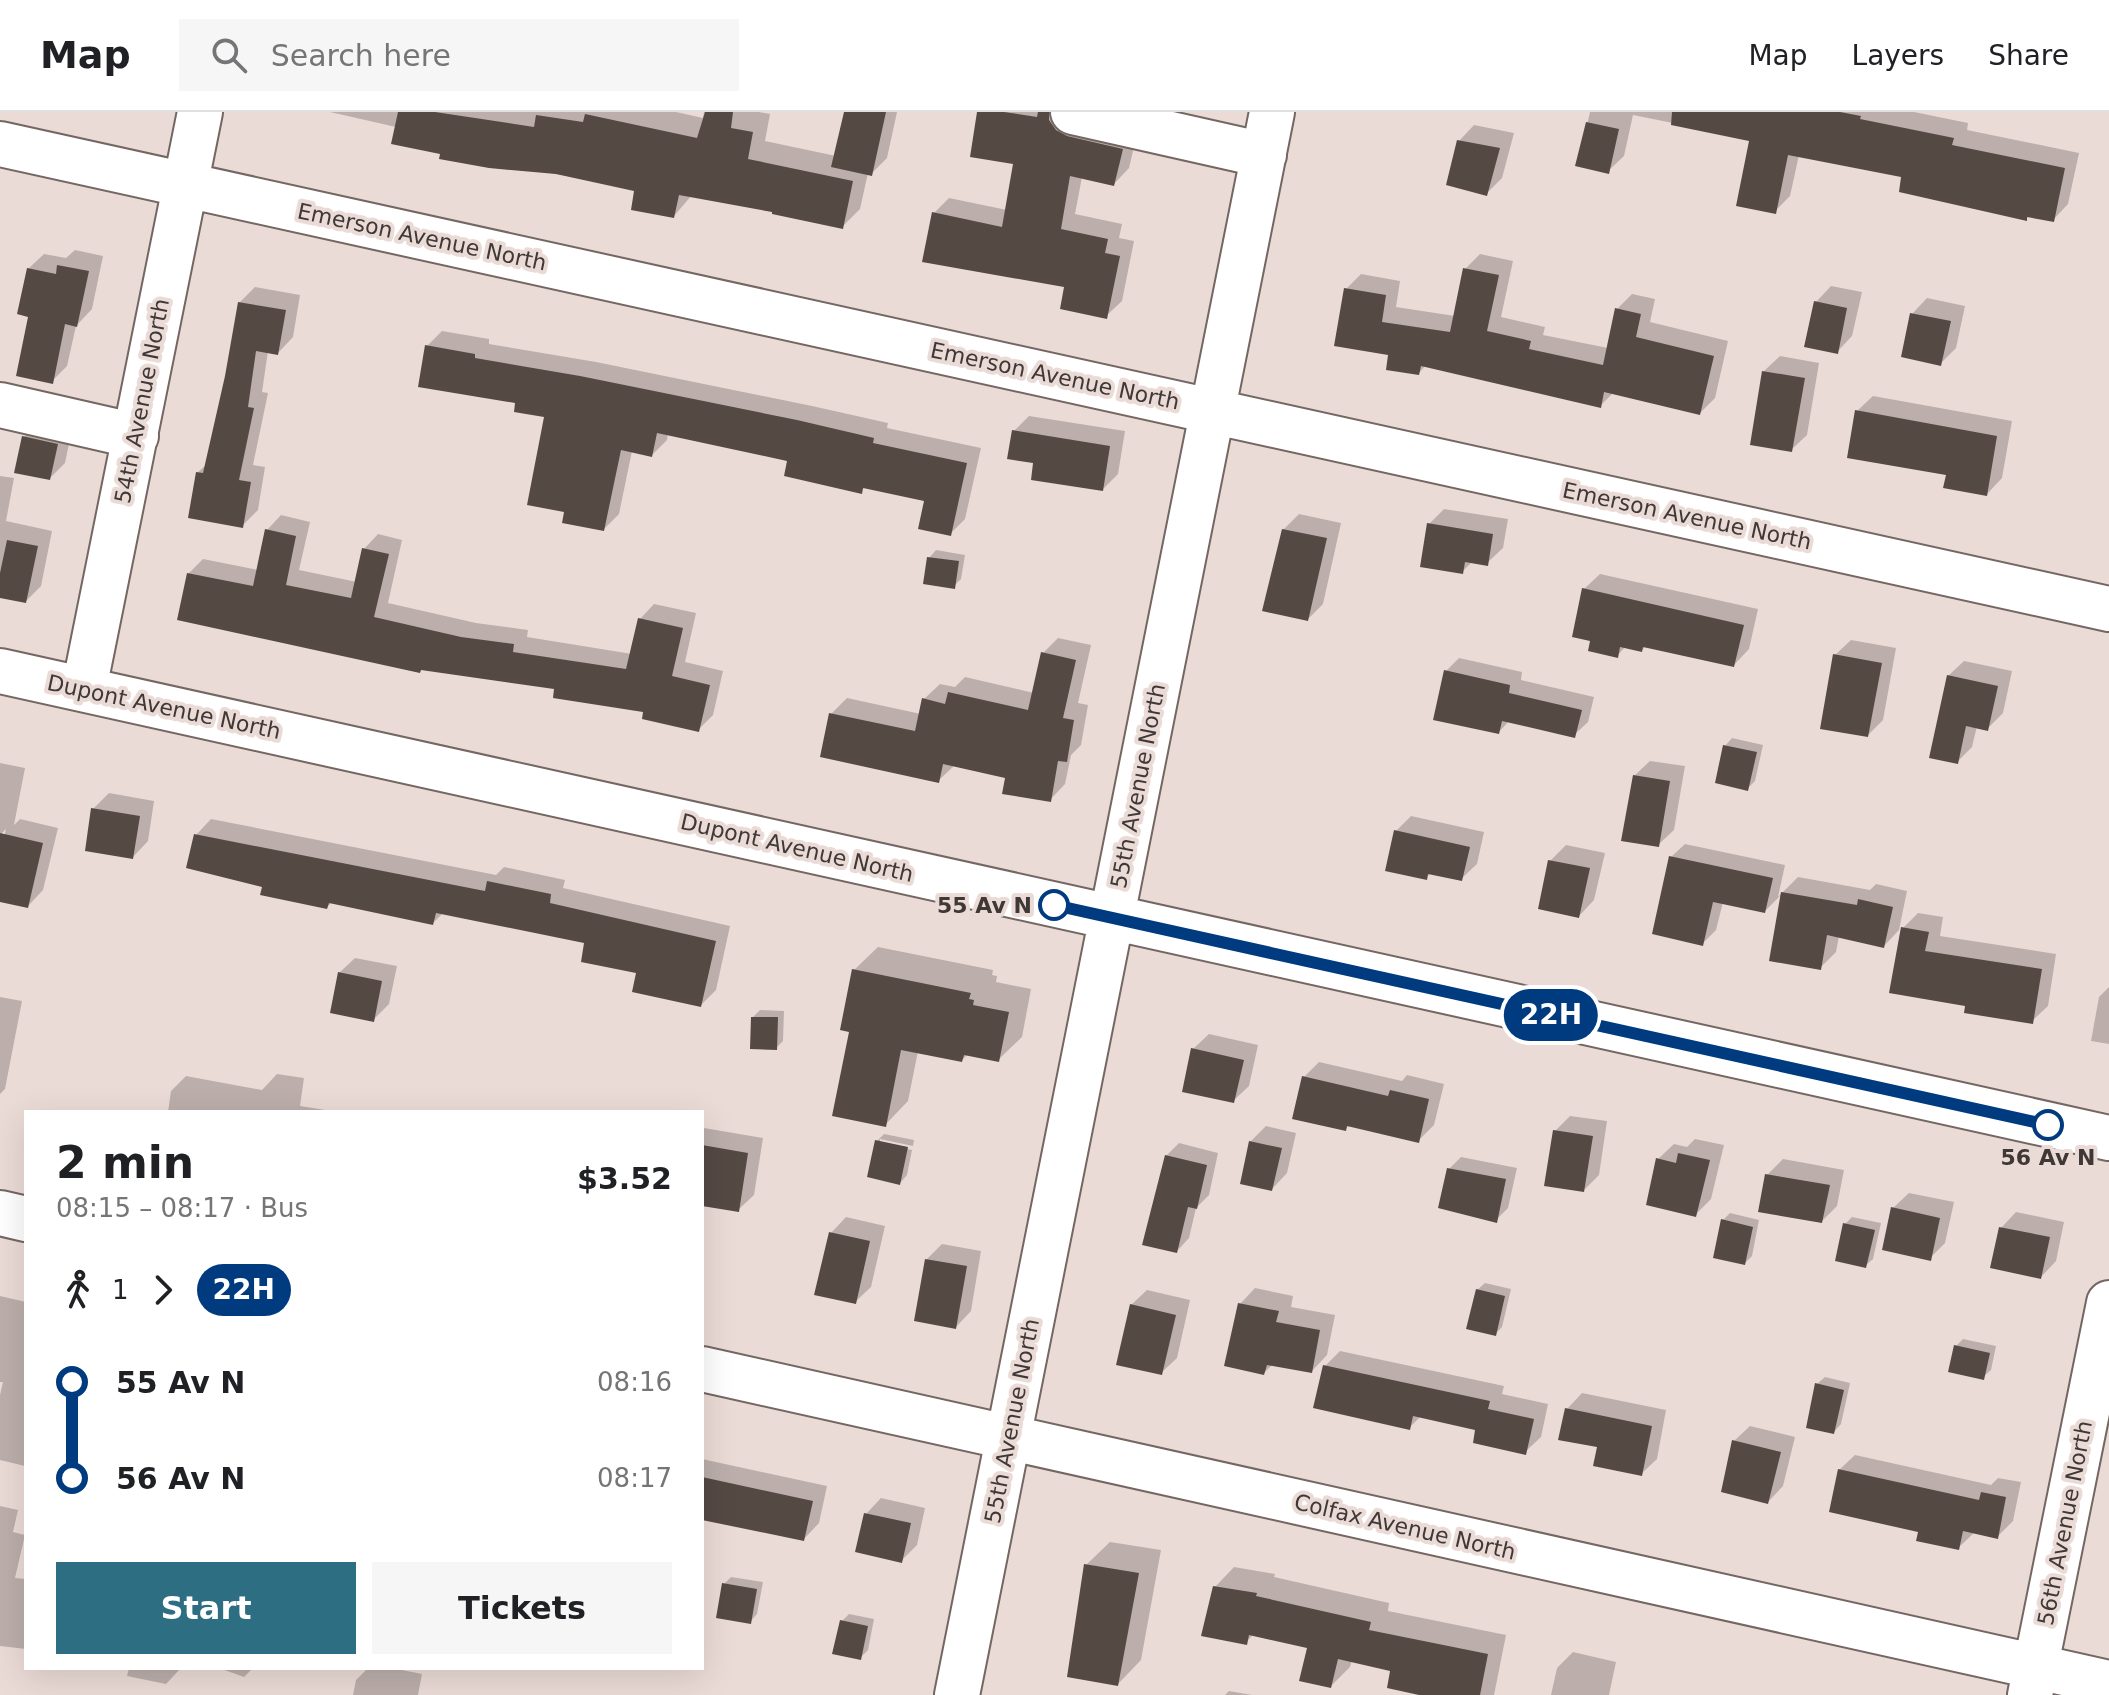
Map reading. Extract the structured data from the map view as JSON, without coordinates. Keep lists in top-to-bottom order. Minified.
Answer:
{"streets":{"street":["Emerson Avenue North","54th Avenue North","Dupont Avenue North","55th Avenue North","56th Avenue North","Colfax Avenue North"]},"crossings":[["Emerson Avenue North","54th Avenue North"],["Emerson Avenue North","55th Avenue North"],["54th Avenue North","Dupont Avenue North"],["Dupont Avenue North","55th Avenue North"],["55th Avenue North","Colfax Avenue North"],["56th Avenue North","Colfax Avenue North"]],"places":["55 Av N","56 Av N"],"lines":["bus line 22H"],"page":{"header":"Map","search":"Search here","nav":["Map","Layers","Share"],"on_map":"22H","heading":["2 min","08:15 – 08:17 · Bus","$3.52"],"legs":["1","22H"],"list":[{"name":"55 Av N","value":"08:16"},{"name":"56 Av N","value":"08:17"}],"buttons":["Start","Tickets"]}}
